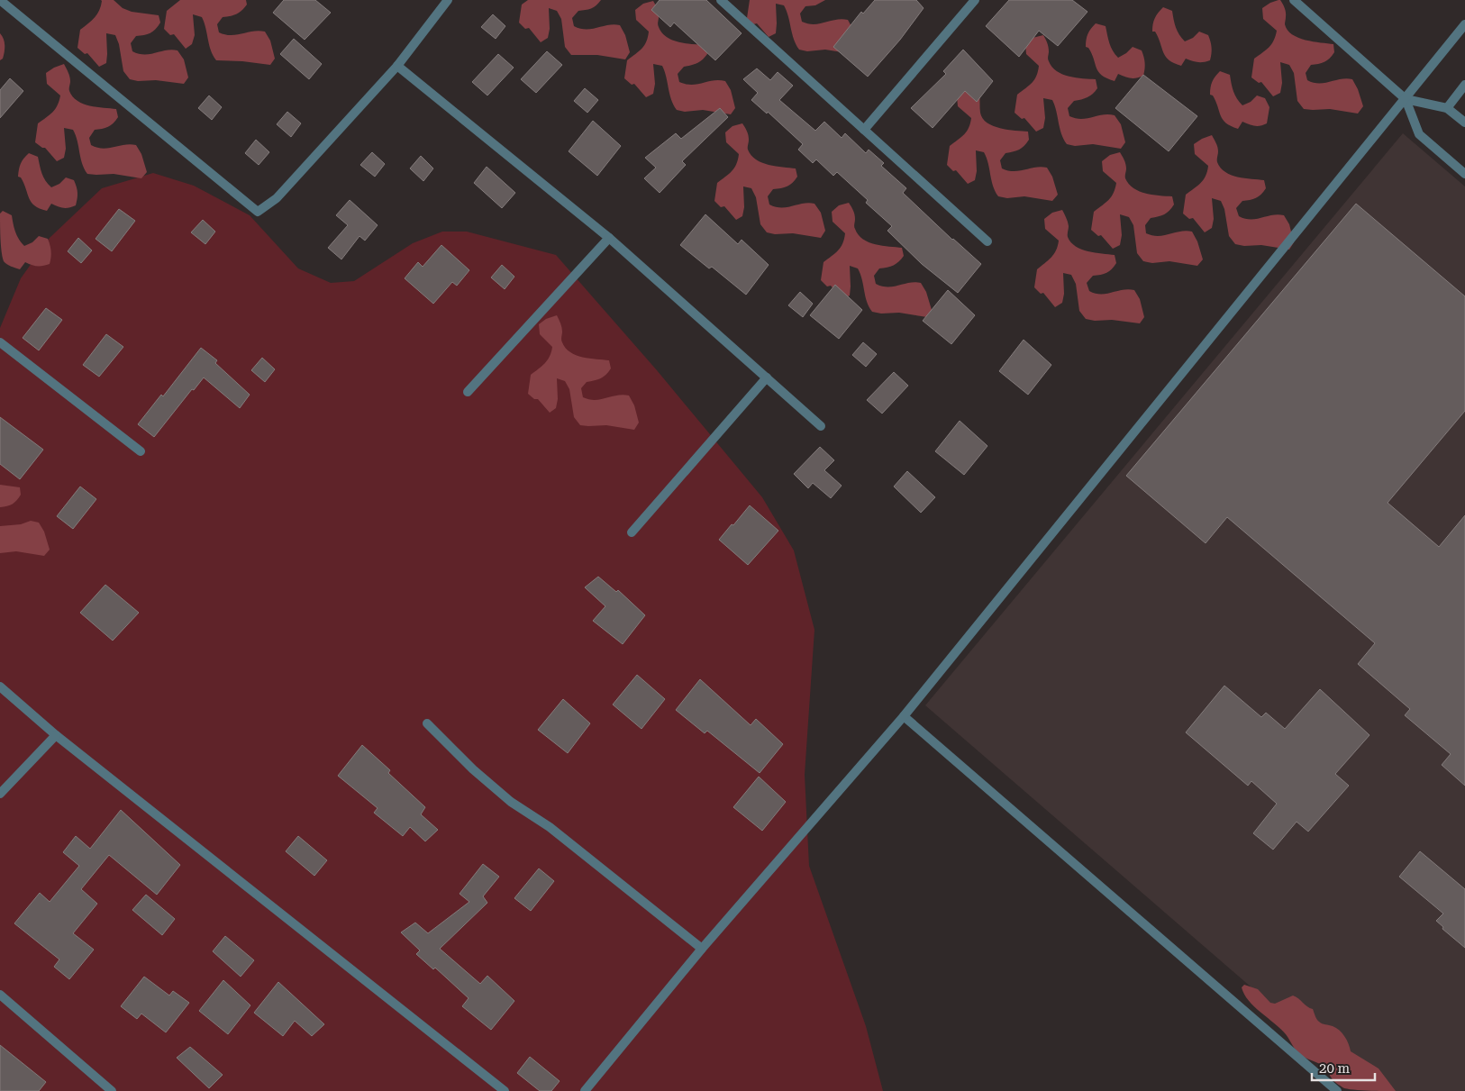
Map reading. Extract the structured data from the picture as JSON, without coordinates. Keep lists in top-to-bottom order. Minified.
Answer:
{"scale_bar":"20 m"}
